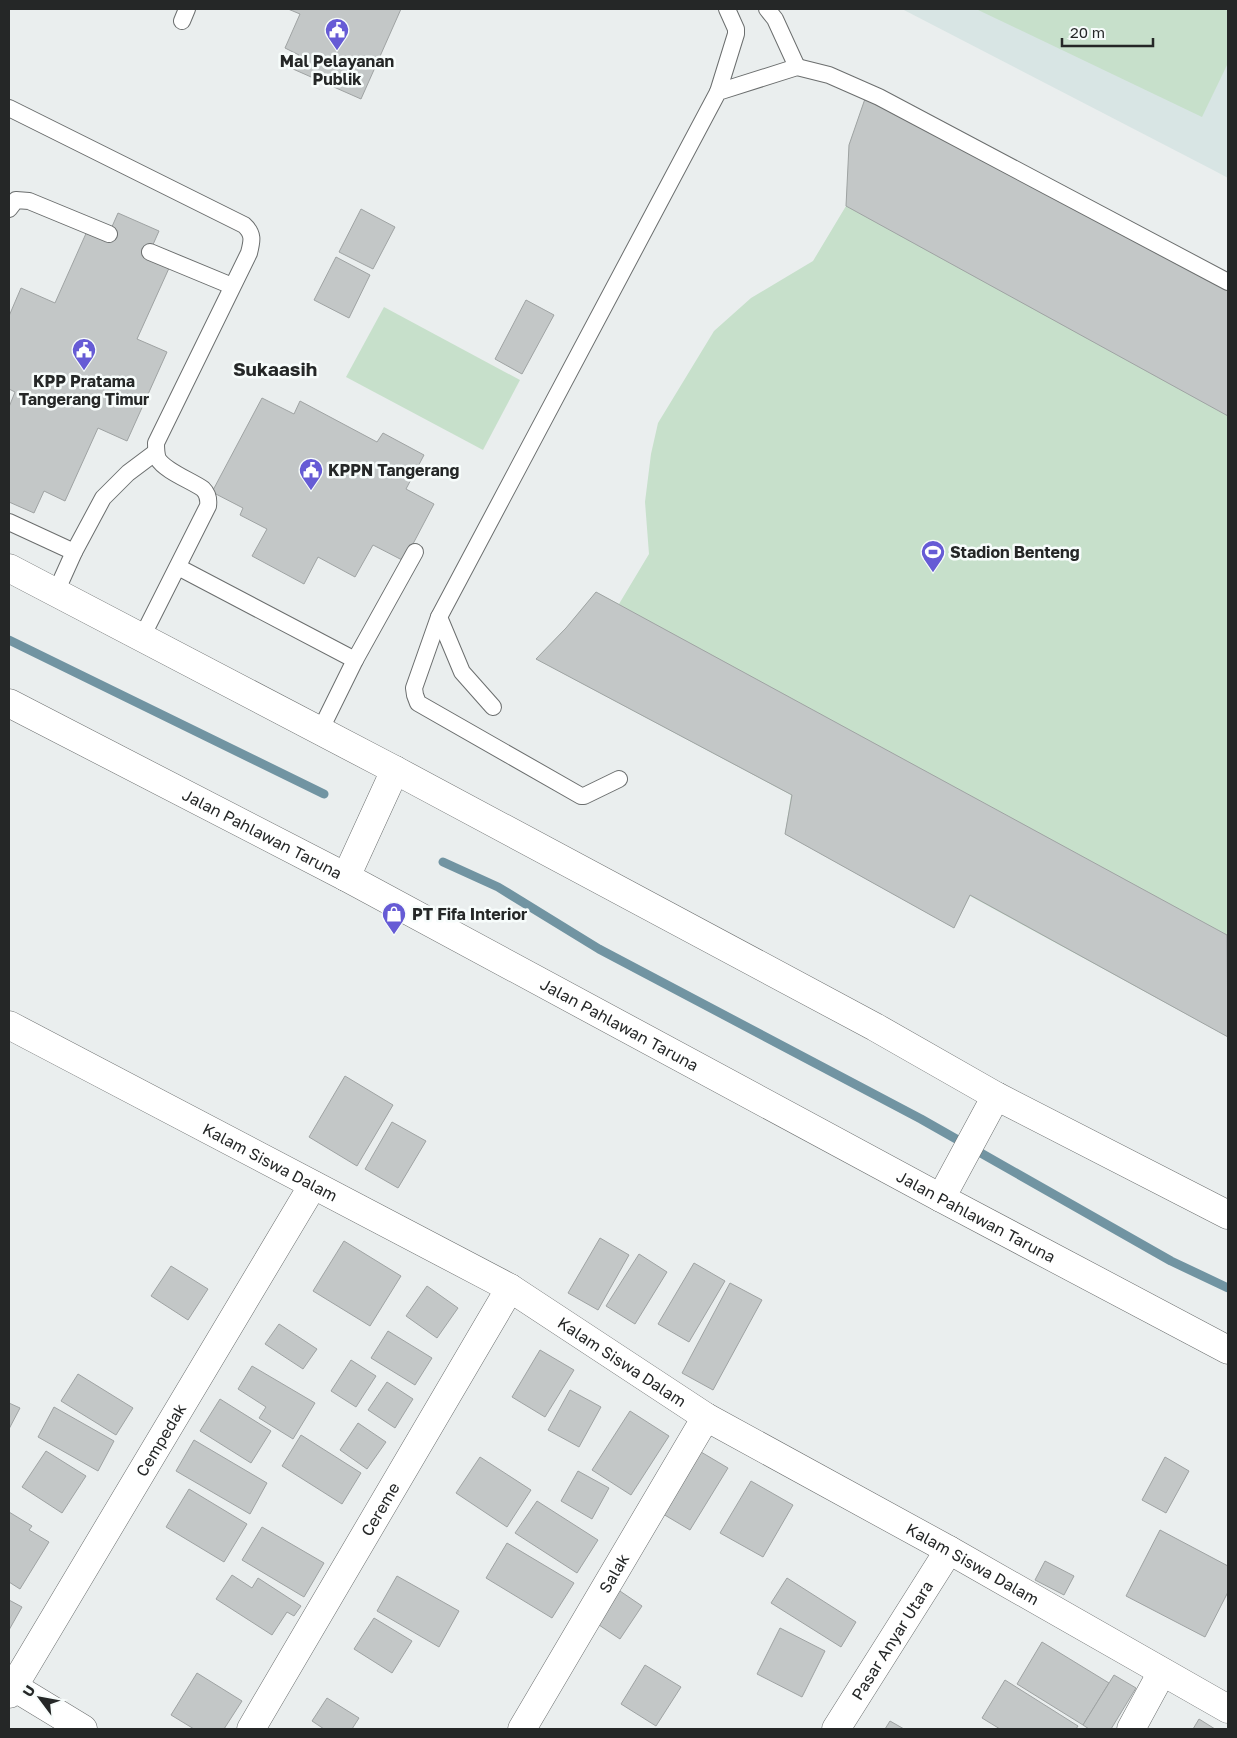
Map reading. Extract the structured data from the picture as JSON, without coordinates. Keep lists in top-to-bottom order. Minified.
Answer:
{"streets":{"street":["Jalan Pahlawan Taruna","Kalam Siswa Dalam","Cempedak","Cereme","Salak","Pasar Anyar Utara"]},"crossings":[["Kalam Siswa Dalam","Cempedak"],["Kalam Siswa Dalam","Cereme"],["Kalam Siswa Dalam","Salak"],["Kalam Siswa Dalam","Pasar Anyar Utara"]],"districts":["Sukaasih"],"places":{"public building":["Mal Pelayanan Publik","KPP Pratama Tangerang Timur","KPPN Tangerang"],"sports":["Stadion Benteng"],"shop":["PT Fifa Interior"]},"scale_bar":"20 m","north":"top left"}
